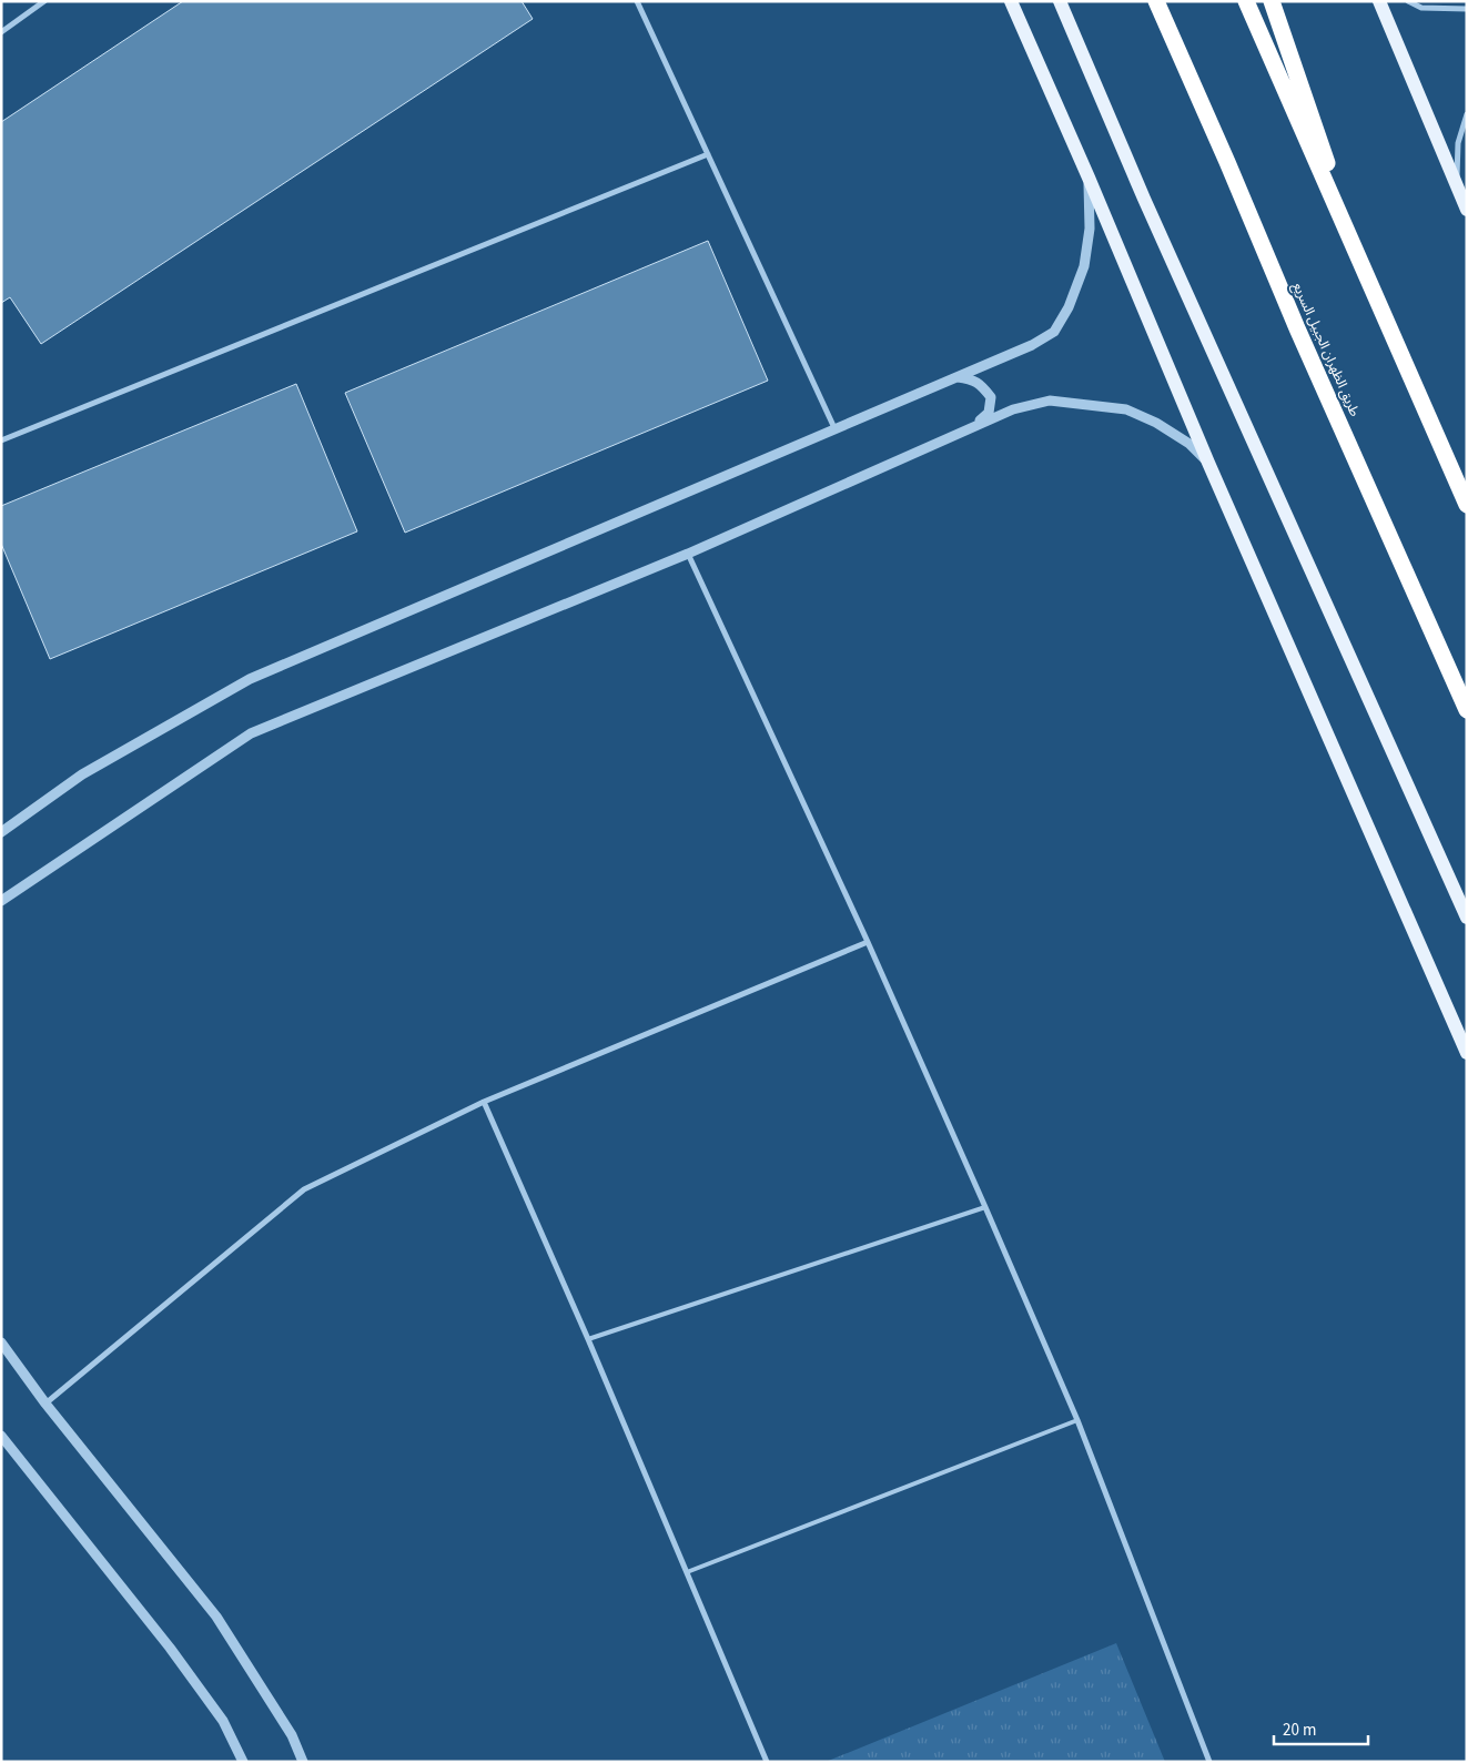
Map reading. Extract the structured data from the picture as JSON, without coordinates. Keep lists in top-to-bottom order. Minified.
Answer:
{"streets":{"highway":["طريق الظهران الجبيل السريع"]},"scale_bar":"20 m"}
